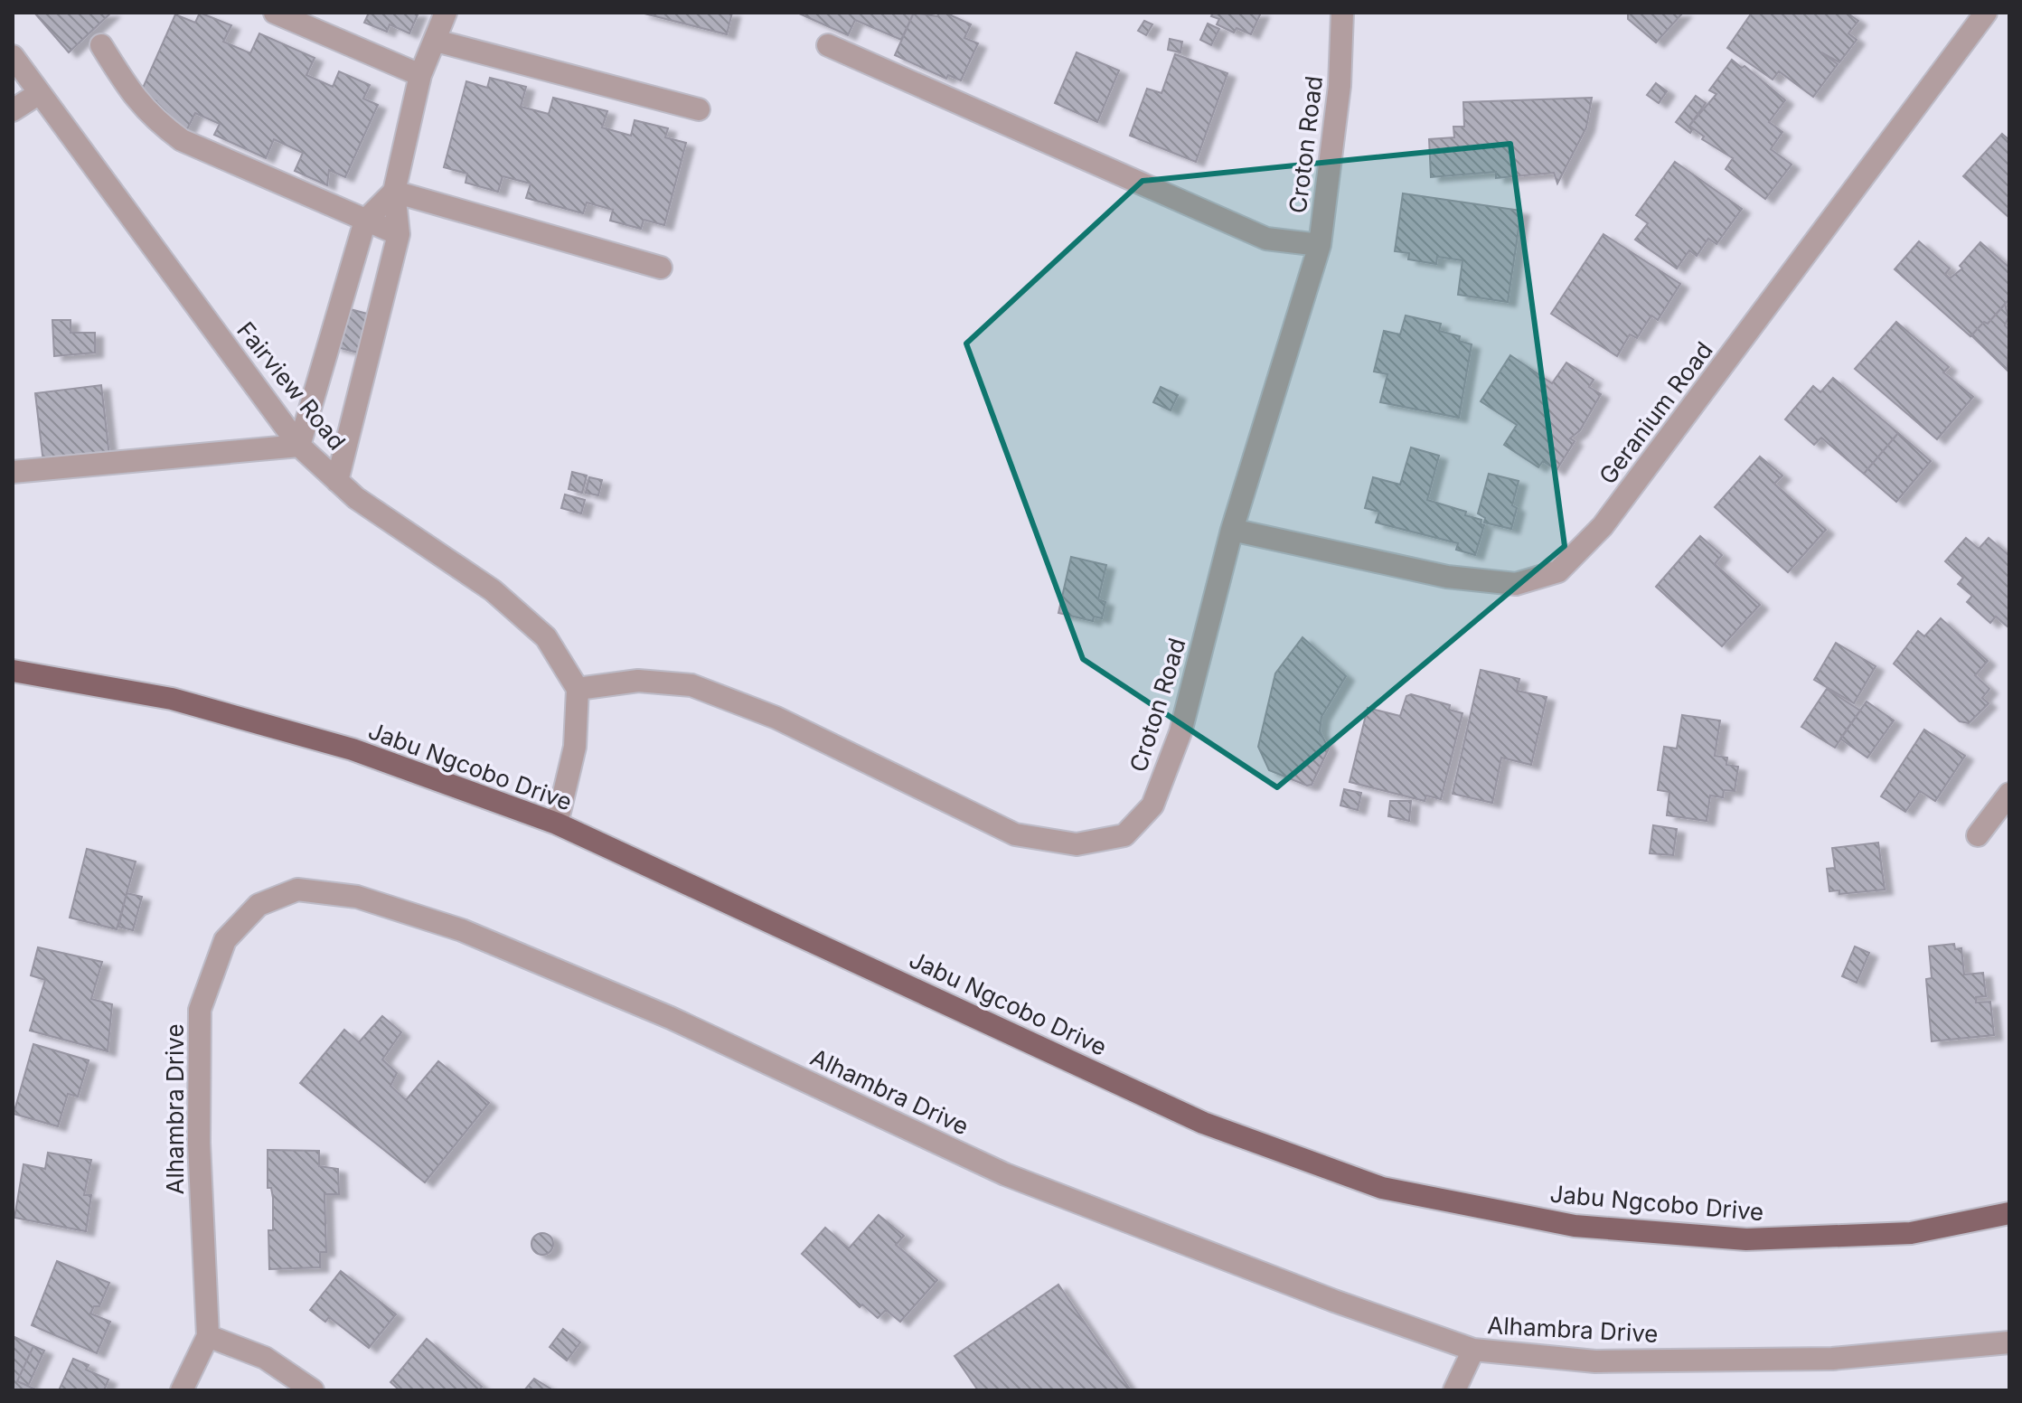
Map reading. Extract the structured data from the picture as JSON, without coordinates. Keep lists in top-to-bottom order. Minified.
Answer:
{"streets":{"main road":["Jabu Ngcobo Drive"],"street":["Croton Road","Fairview Road","Geranium Road","Alhambra Drive"]},"crossings":[["Croton Road","Fairview Road"],["Croton Road","Geranium Road"]]}
